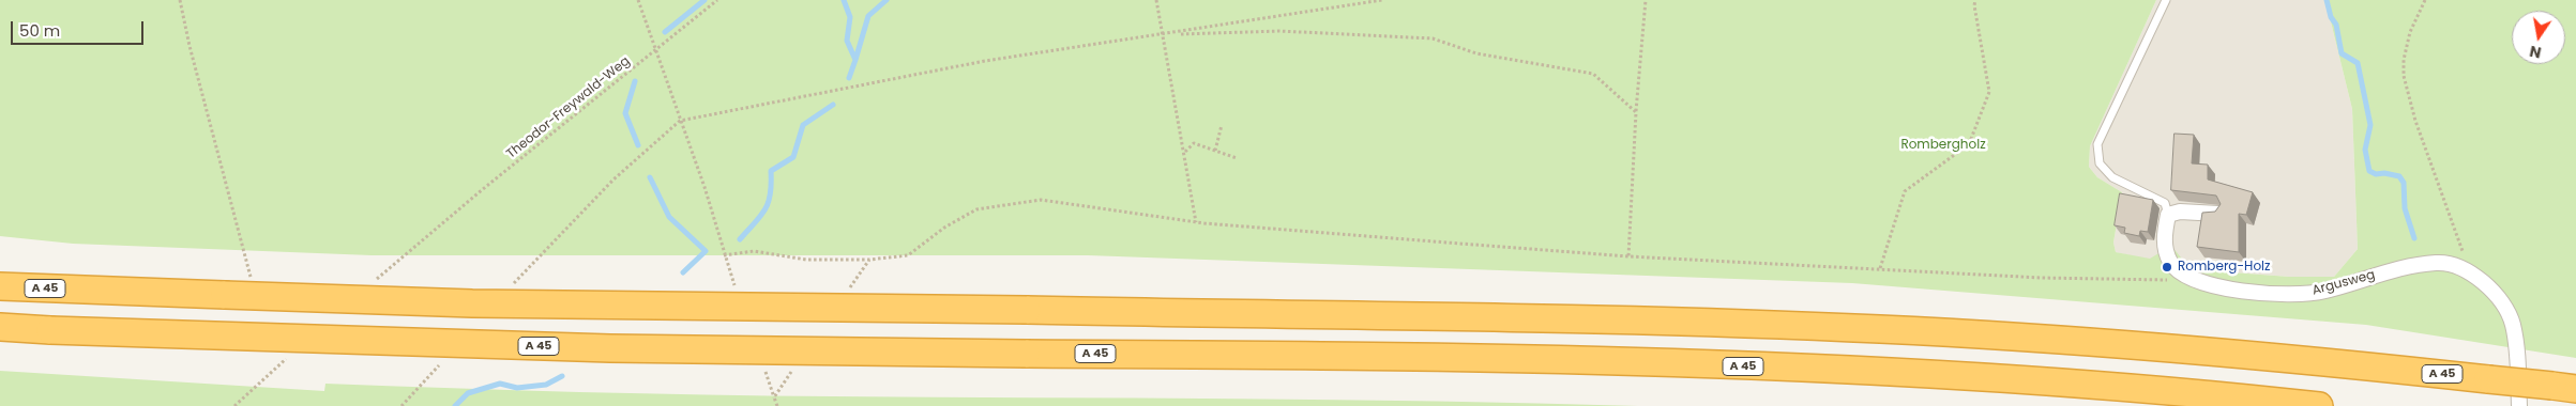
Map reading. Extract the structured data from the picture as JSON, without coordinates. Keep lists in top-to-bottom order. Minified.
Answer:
{"streets":{"highway":["A 45"],"street":["Argusweg"],"path":["Theodor-Freywald-Weg"]},"parks":["Rombergholz"],"places":["Romberg-Holz"],"scale_bar":"50 m","north":"bottom"}
